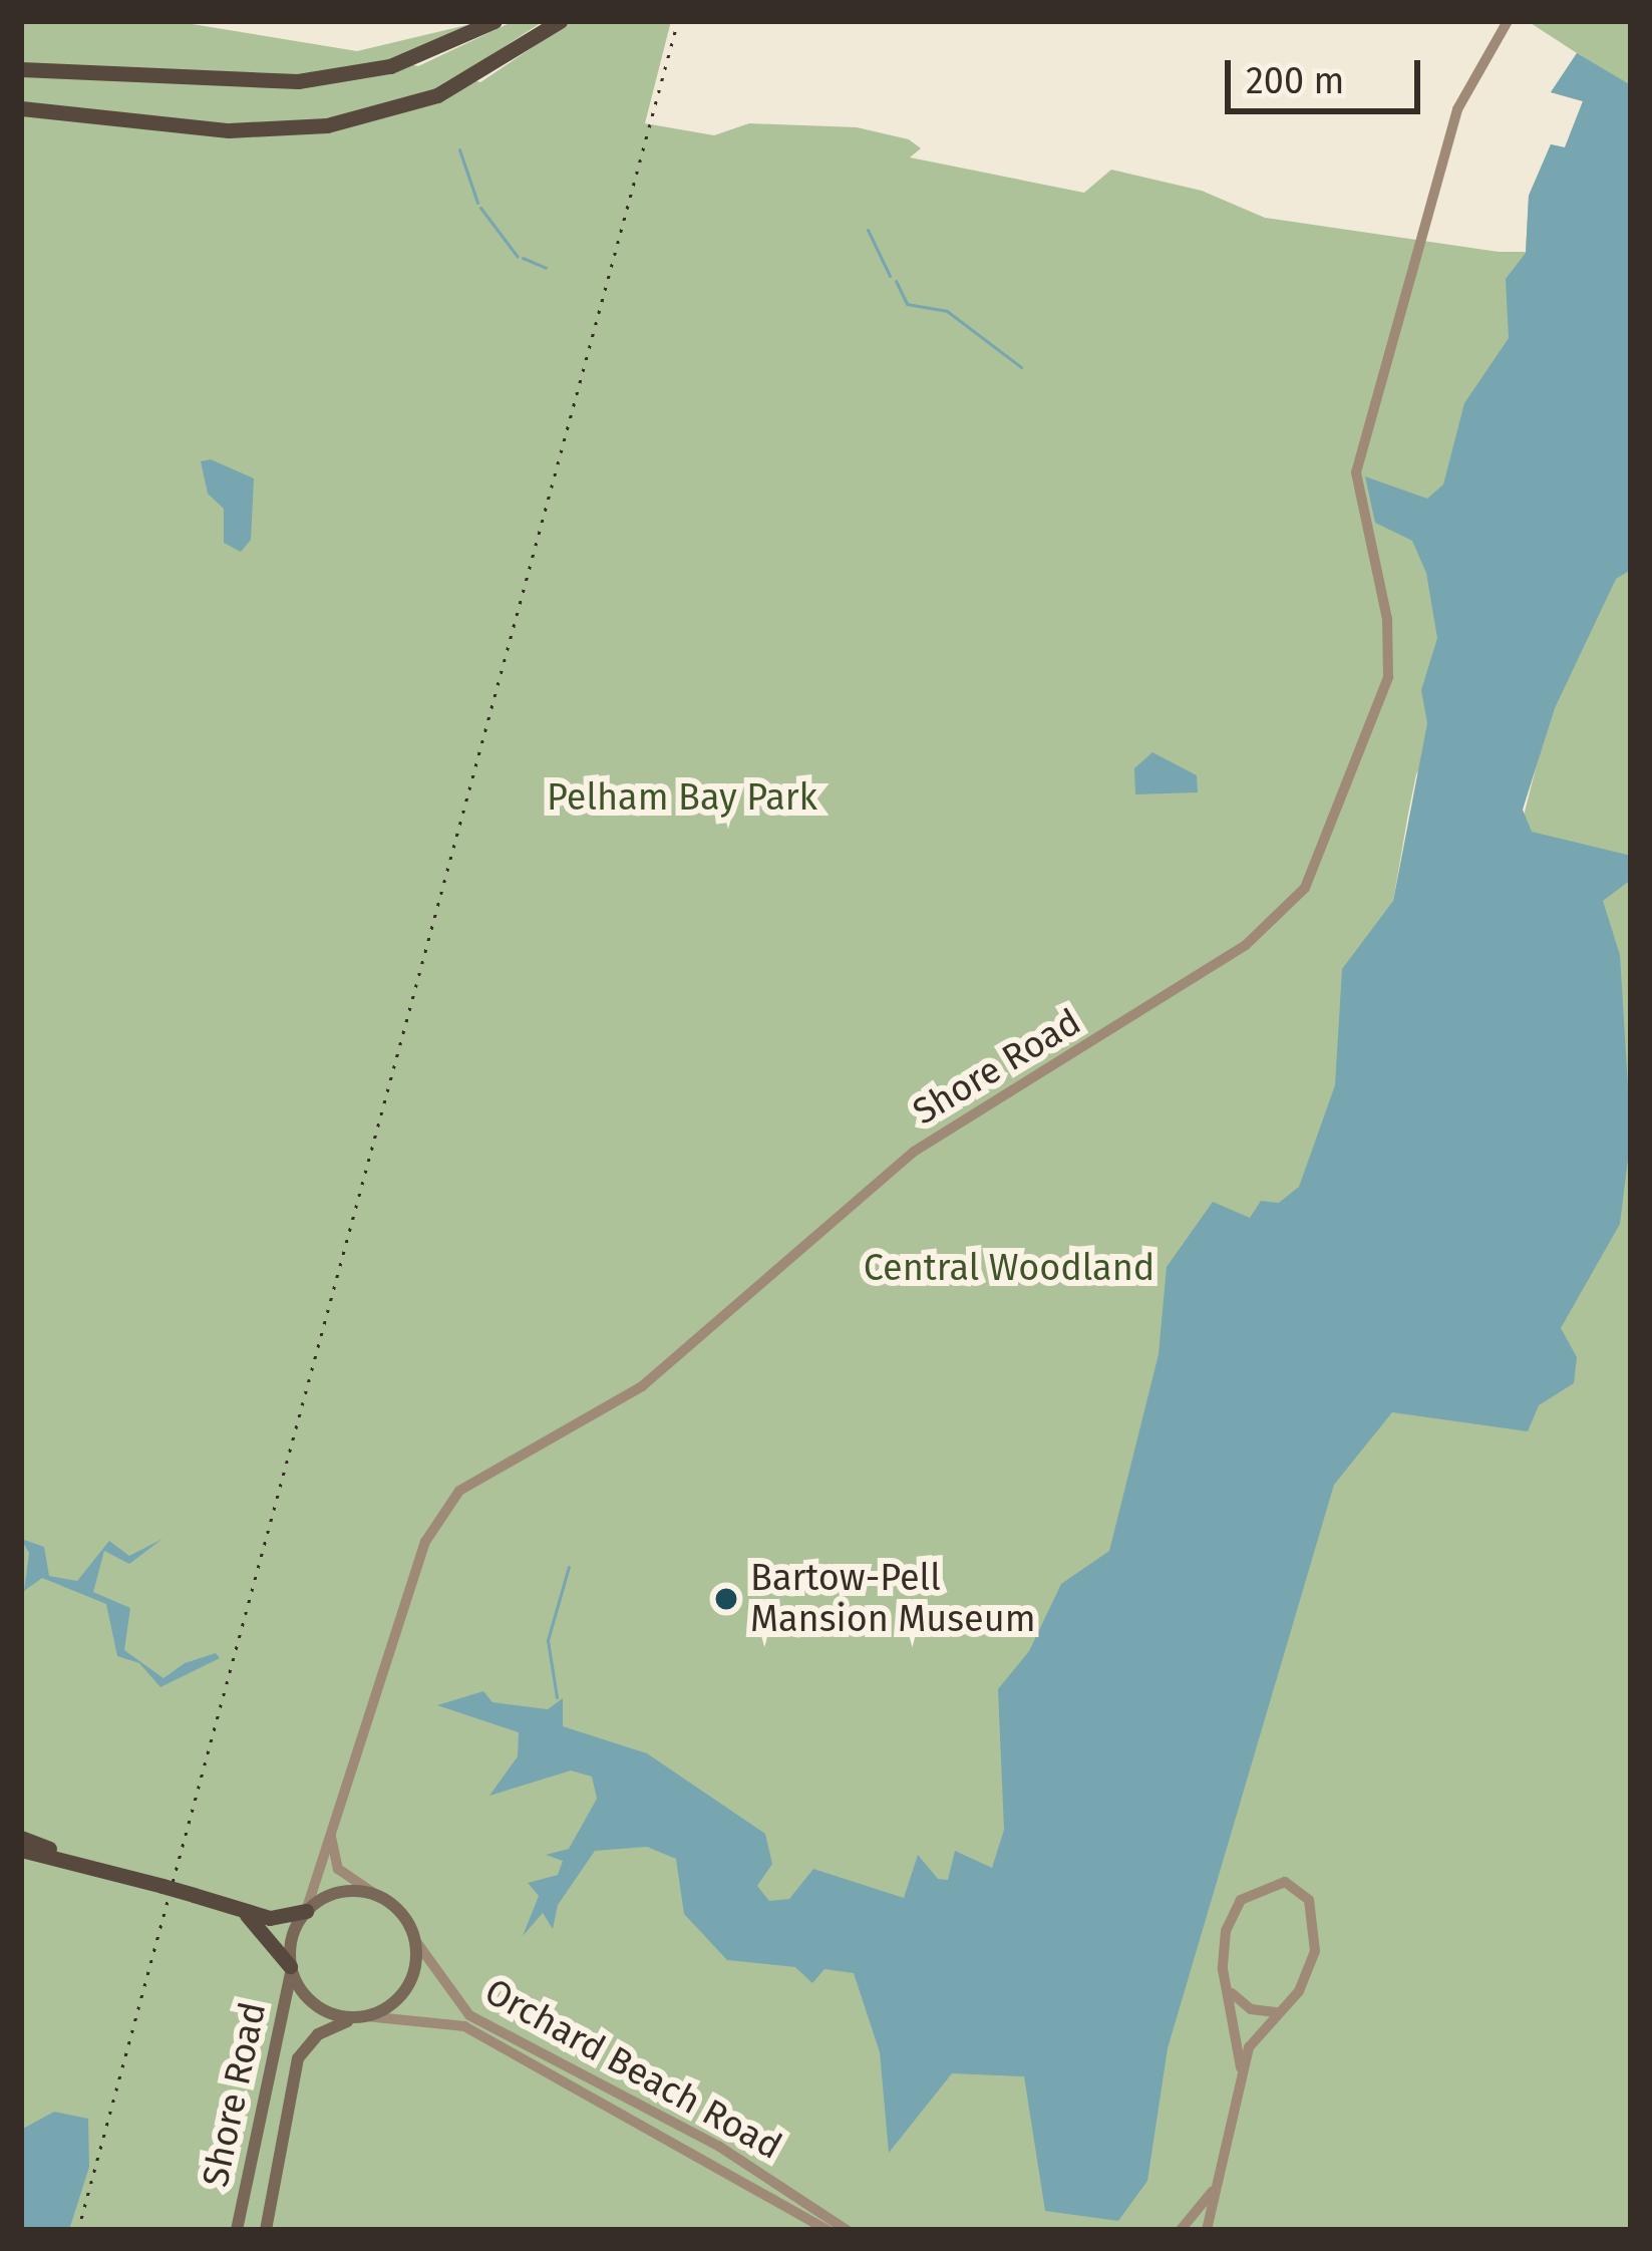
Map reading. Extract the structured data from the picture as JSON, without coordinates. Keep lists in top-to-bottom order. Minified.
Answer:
{"streets":{"main road":["Shore Road","Orchard Beach Road"]},"crossings":[["Shore Road","Orchard Beach Road"]],"parks":["Pelham Bay Park","Central Woodland"],"places":["Bartow-Pell Mansion Museum"],"scale_bar":"200 m"}
